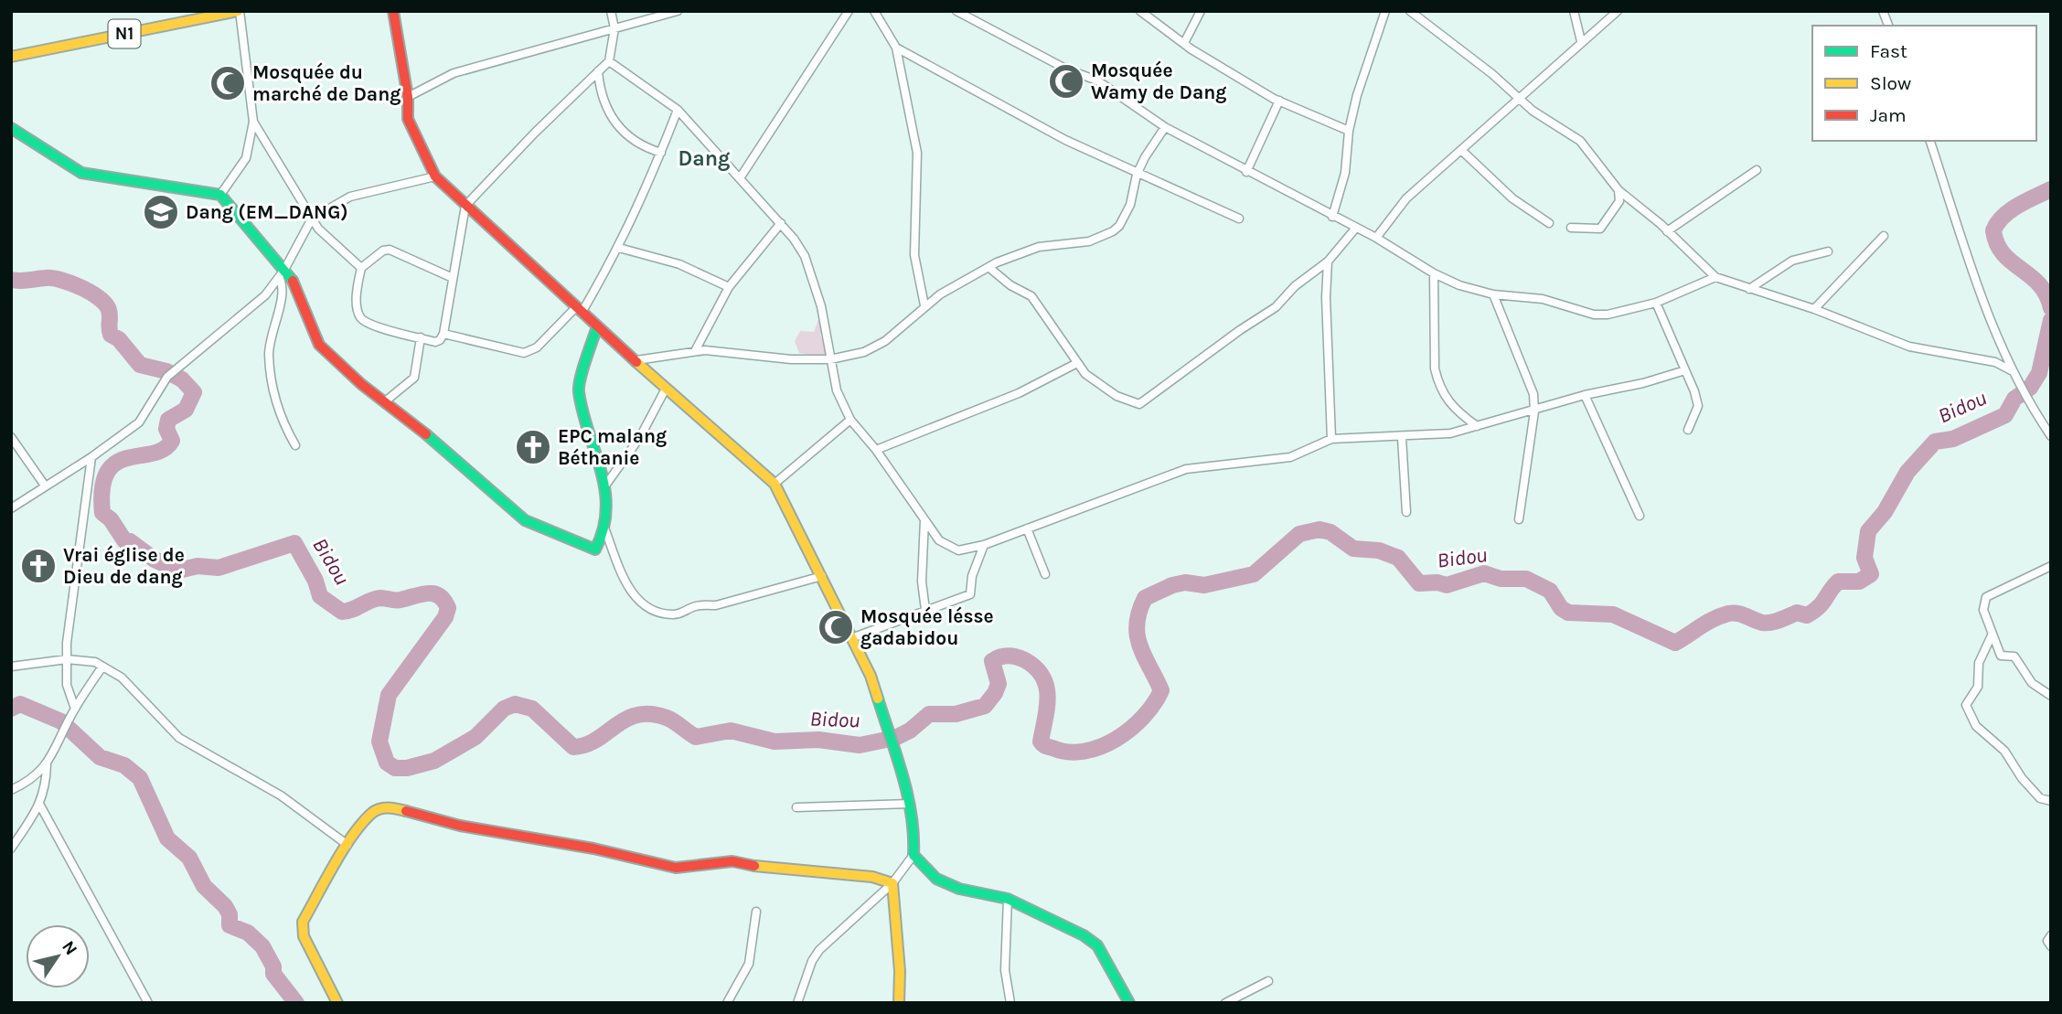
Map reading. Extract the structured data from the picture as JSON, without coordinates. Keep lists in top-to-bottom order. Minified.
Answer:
{"streets":{"main road":["N1"]},"districts":["Dang"],"water":["Bidou"],"places":{"mosque":["Mosquée Wamy de Dang","Mosquée du marché de Dang","Mosquée lésse gadabidou"],"school or university":["Dang (EM_DANG)"],"church":["EPC malang Béthanie","Vrai église de Dieu de dang"]},"legend":["Fast","Slow","Jam"],"north":"top right"}
